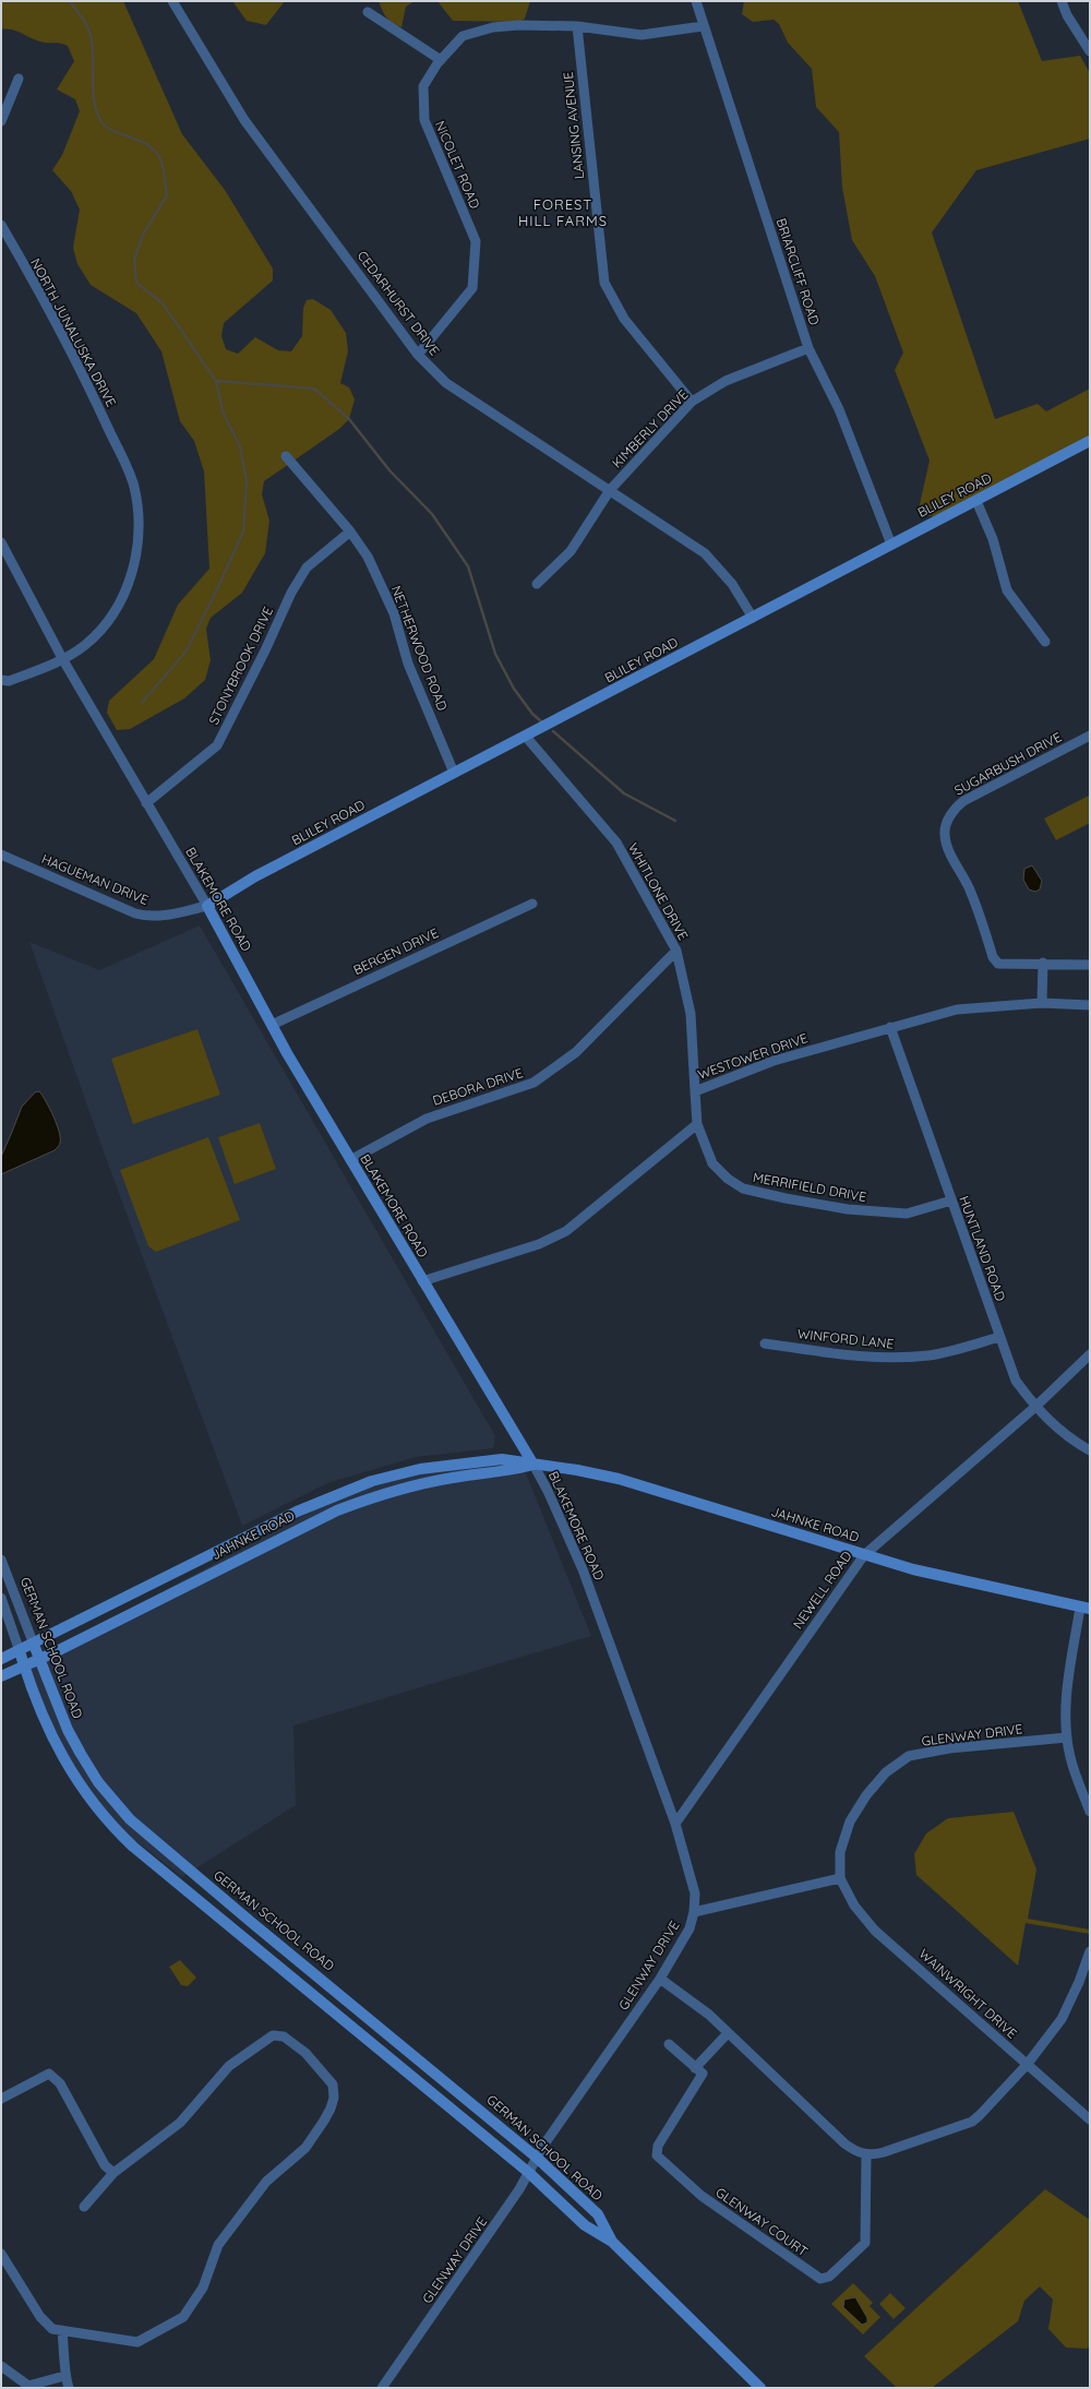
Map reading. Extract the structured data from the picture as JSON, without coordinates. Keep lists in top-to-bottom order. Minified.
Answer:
{"streets":{"street":["LANSING AVENUE","NICOLET ROAD","BRIARCLIFF ROAD","CEDARHURST DRIVE","NORTH JUNALUSKA DRIVE","KIMBERLY DRIVE","BLILEY ROAD","NETHERWOOD ROAD","STONYBROOK DRIVE","SUGARBUSH DRIVE","HAGUEMAN DRIVE","WHITLONE DRIVE","BLAKEMORE ROAD","BERGEN DRIVE","WESTOWER DRIVE","DEBORA DRIVE","MERRIFIELD DRIVE","HUNTLAND ROAD","WINFORD LANE","JAHNKE ROAD","NEWELL ROAD","GERMAN SCHOOL ROAD","GLENWAY DRIVE","WAINWRIGHT DRIVE","GLENWAY COURT"]},"crossings":[["LANSING AVENUE","NICOLET ROAD"],["LANSING AVENUE","KIMBERLY DRIVE"],["NICOLET ROAD","BRIARCLIFF ROAD"],["NICOLET ROAD","CEDARHURST DRIVE"],["BRIARCLIFF ROAD","KIMBERLY DRIVE"],["BRIARCLIFF ROAD","BLILEY ROAD"],["CEDARHURST DRIVE","KIMBERLY DRIVE"],["CEDARHURST DRIVE","BLILEY ROAD"],["NORTH JUNALUSKA DRIVE","BLAKEMORE ROAD"],["BLILEY ROAD","NETHERWOOD ROAD"],["BLILEY ROAD","HAGUEMAN DRIVE"],["BLILEY ROAD","WHITLONE DRIVE"],["BLILEY ROAD","BLAKEMORE ROAD"],["NETHERWOOD ROAD","STONYBROOK DRIVE"],["STONYBROOK DRIVE","BLAKEMORE ROAD"],["HAGUEMAN DRIVE","BLAKEMORE ROAD"],["WHITLONE DRIVE","WESTOWER DRIVE"],["WHITLONE DRIVE","DEBORA DRIVE"],["BLAKEMORE ROAD","BERGEN DRIVE"],["BLAKEMORE ROAD","DEBORA DRIVE"],["BLAKEMORE ROAD","JAHNKE ROAD"],["BLAKEMORE ROAD","NEWELL ROAD"],["BLAKEMORE ROAD","GLENWAY DRIVE"],["WESTOWER DRIVE","MERRIFIELD DRIVE"],["WESTOWER DRIVE","HUNTLAND ROAD"],["MERRIFIELD DRIVE","HUNTLAND ROAD"],["HUNTLAND ROAD","WINFORD LANE"],["HUNTLAND ROAD","NEWELL ROAD"],["JAHNKE ROAD","NEWELL ROAD"],["JAHNKE ROAD","GERMAN SCHOOL ROAD"],["GERMAN SCHOOL ROAD","GLENWAY DRIVE"],["GLENWAY DRIVE","WAINWRIGHT DRIVE"]],"districts":["FOREST HILL FARMS"]}
